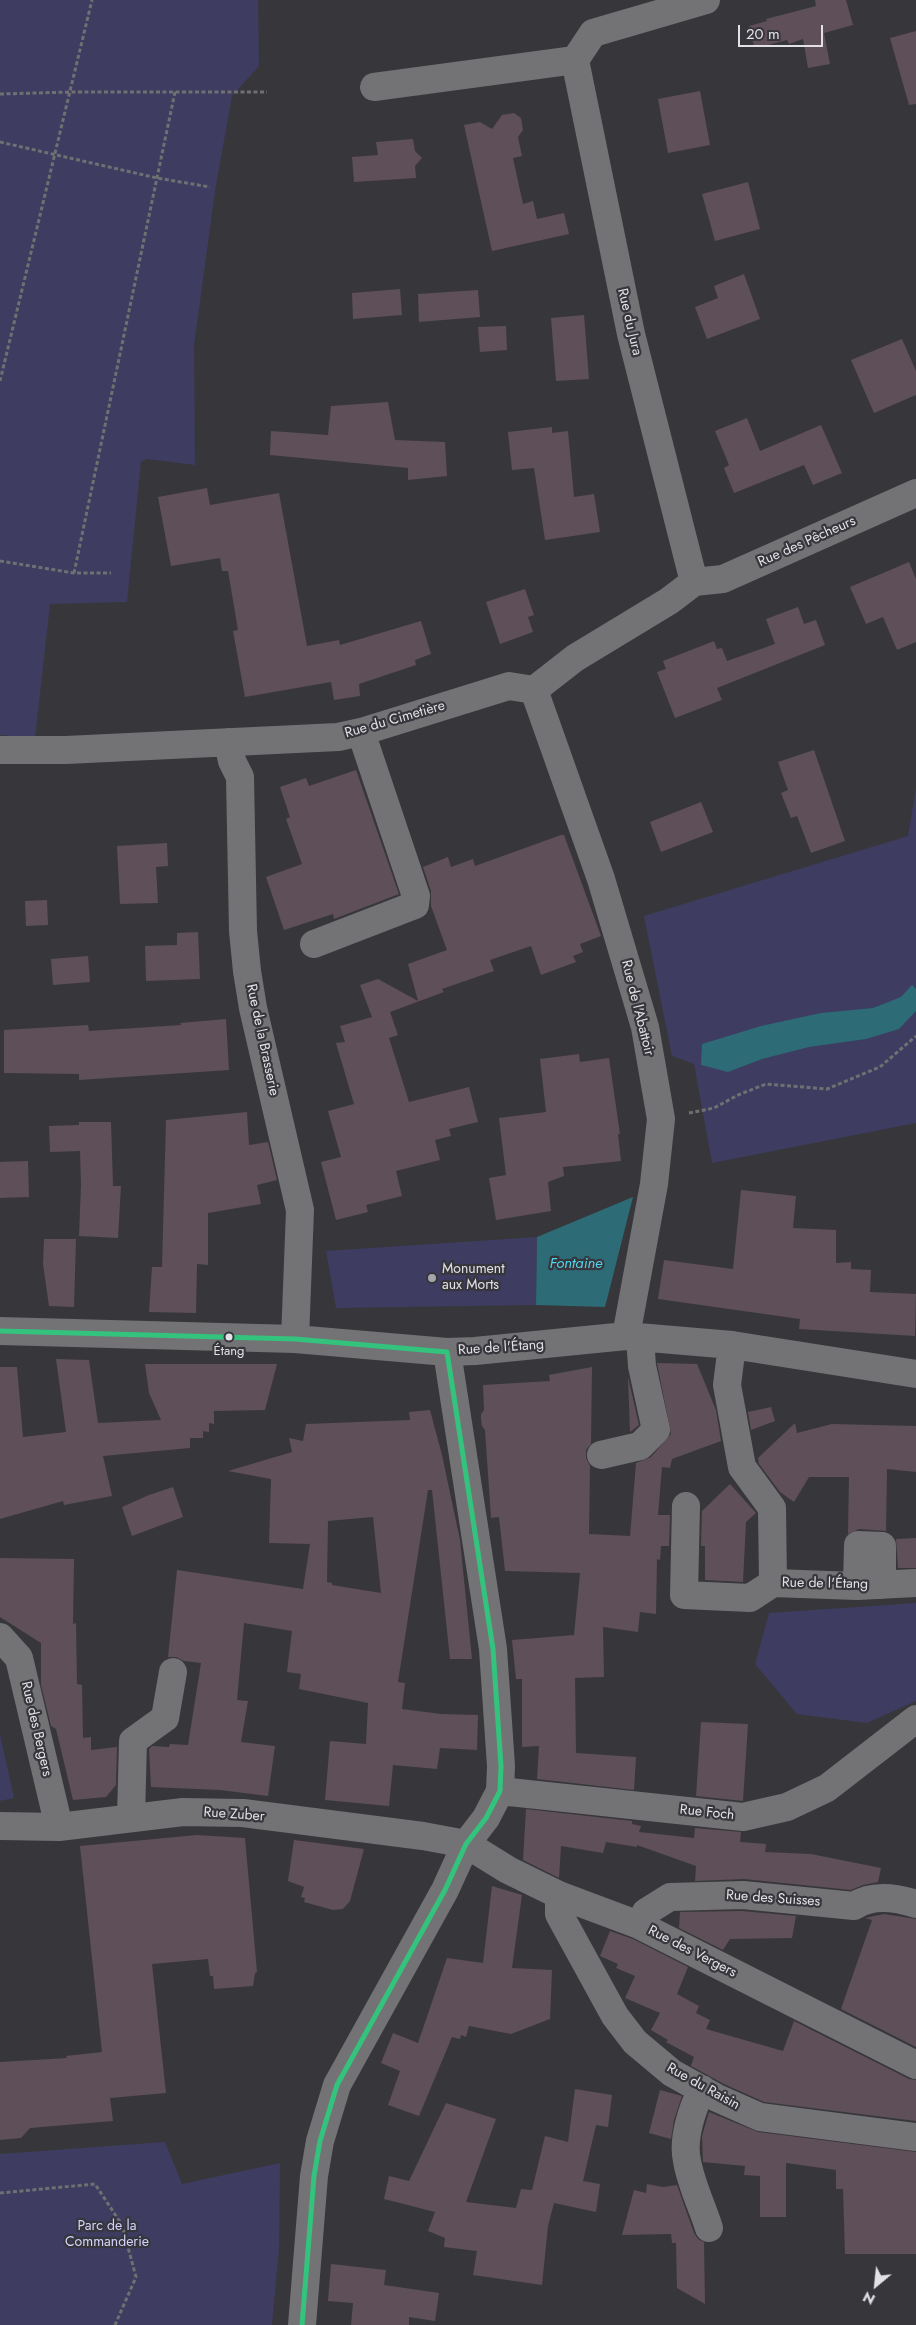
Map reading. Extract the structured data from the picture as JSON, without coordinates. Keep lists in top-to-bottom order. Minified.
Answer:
{"streets":{"street":["Rue du Jura","Rue des Pêcheurs","Rue du Cimetière","Rue de l'Abattoir","Rue de la Brasserie","Rue de l'Étang","Rue des Bergers","Rue Foch","Rue Zuber","Rue des Suisses","Rue des Vergers","Rue du Raisin"]},"crossings":[["Rue du Jura","Rue des Pêcheurs"],["Rue du Cimetière","Rue de l'Abattoir"],["Rue du Cimetière","Rue de la Brasserie"],["Rue de l'Abattoir","Rue de l'Étang"],["Rue de la Brasserie","Rue de l'Étang"],["Rue des Bergers","Rue Zuber"],["Rue Zuber","Rue des Vergers"],["Rue des Suisses","Rue des Vergers"],["Rue des Vergers","Rue du Raisin"]],"water":["Fontaine"],"parks":["Parc de la Commanderie"],"places":["Monument aux Morts","Étang"],"scale_bar":"20 m","north":"bottom left"}
